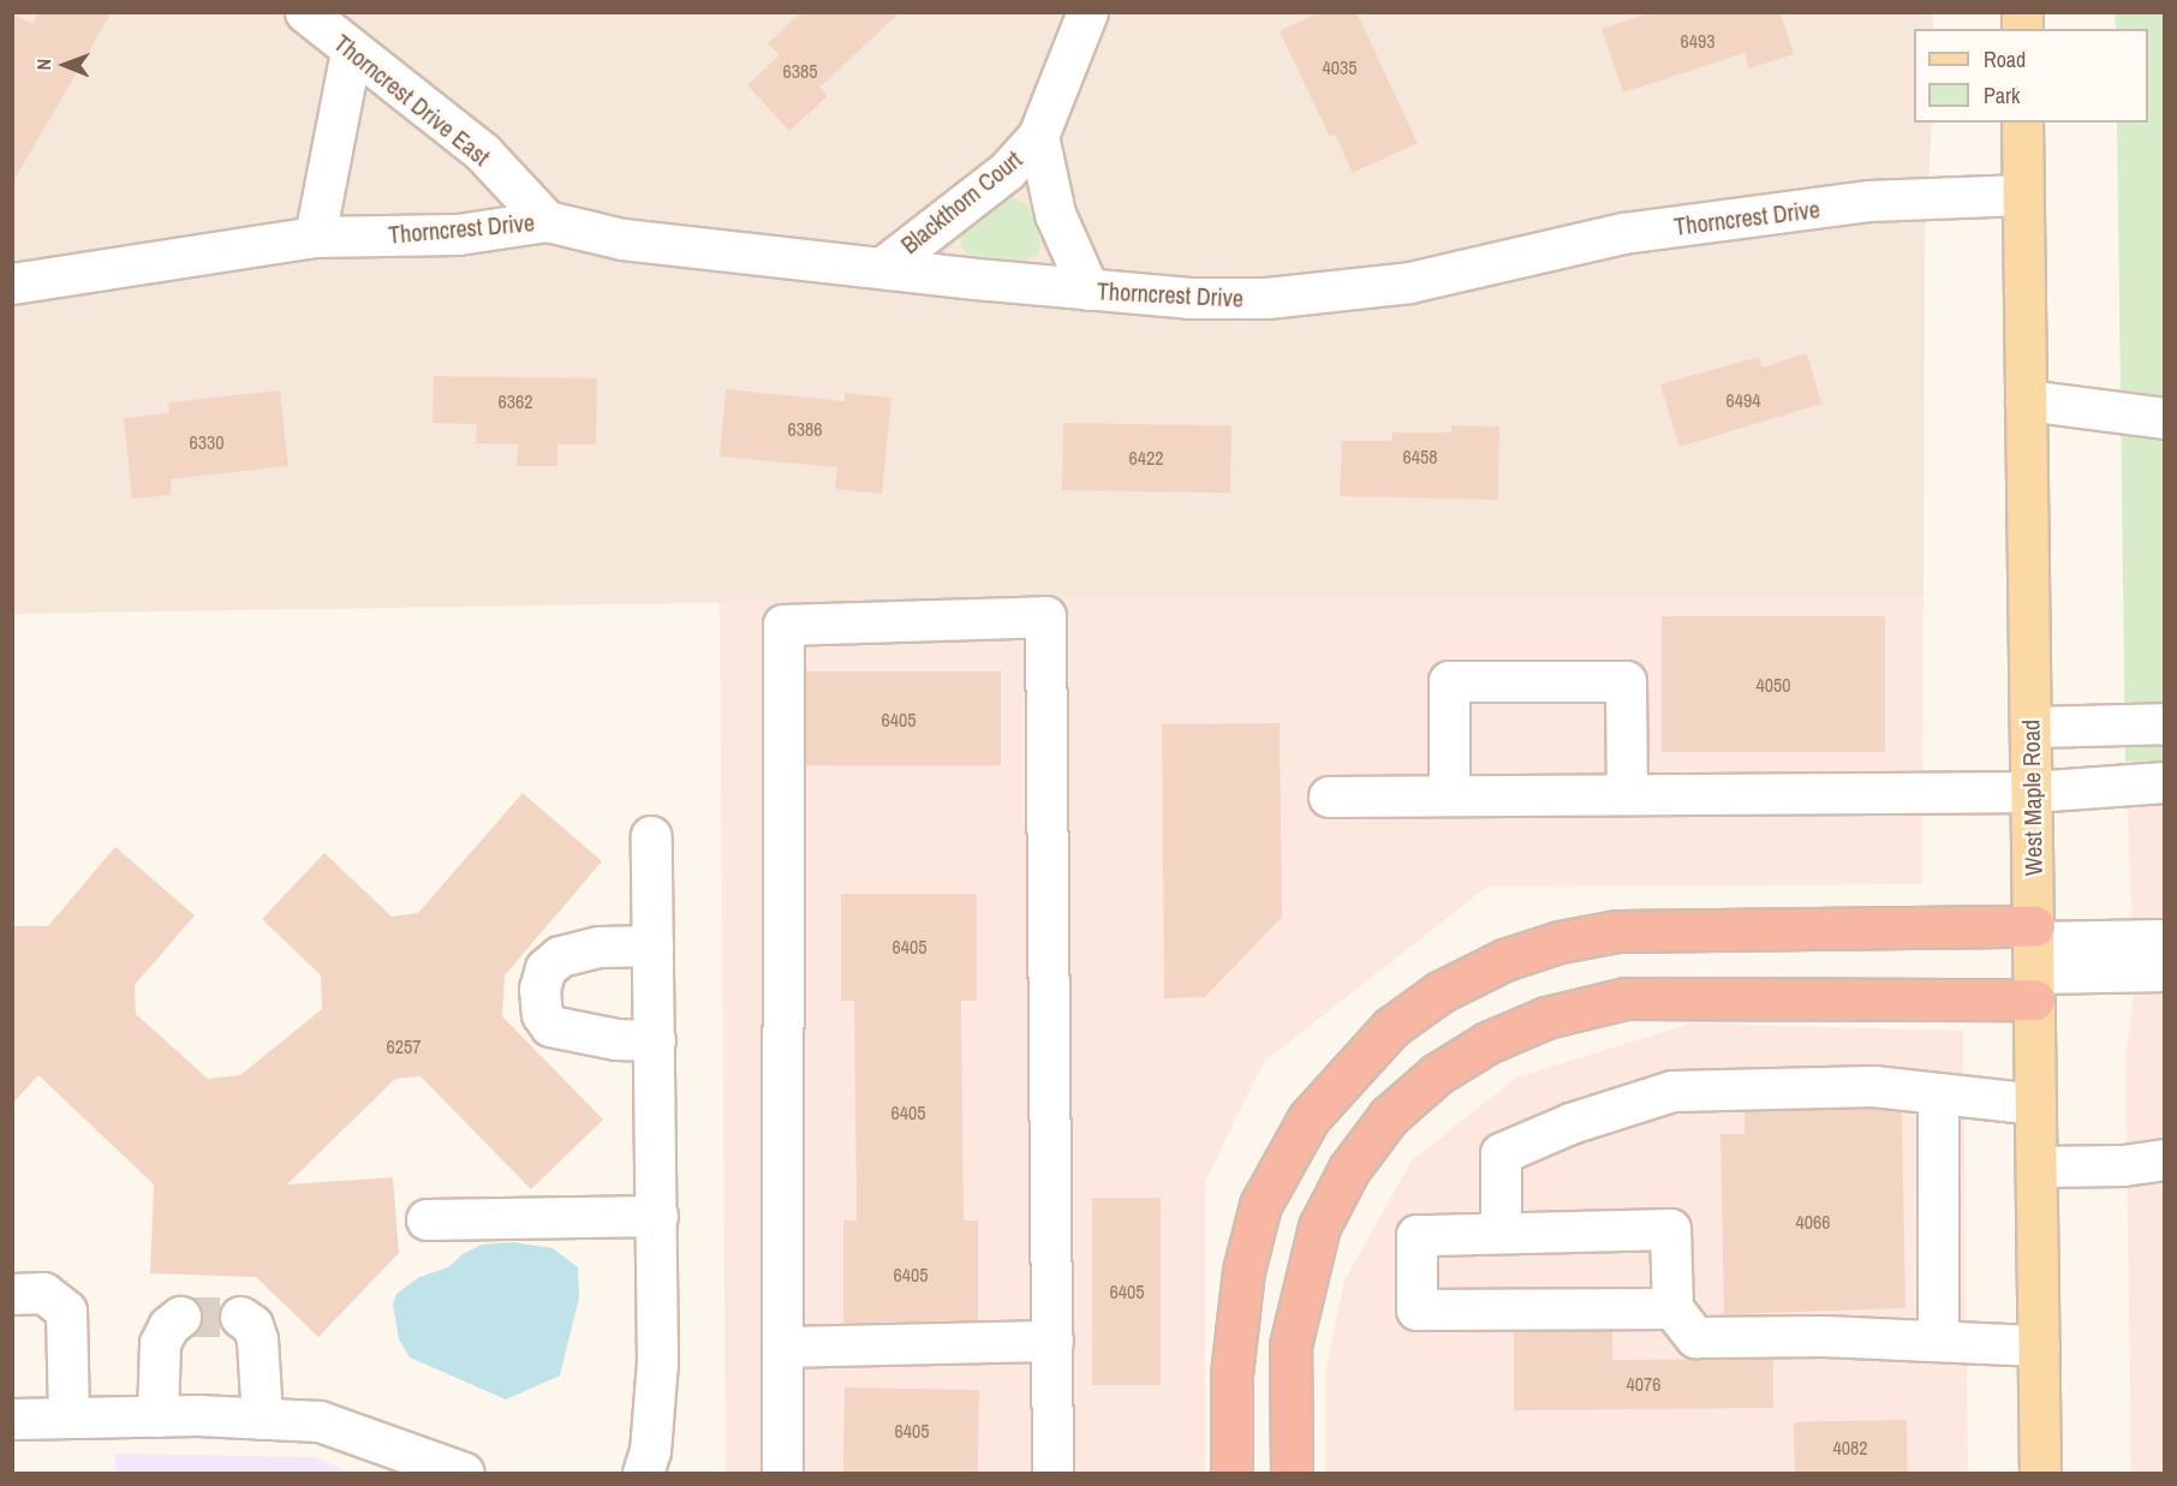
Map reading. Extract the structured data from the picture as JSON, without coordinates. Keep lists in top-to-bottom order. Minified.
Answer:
{"streets":{"main road":["West Maple Road"],"street":["Thorncrest Drive East","Blackthorn Court","Thorncrest Drive"]},"crossings":[["Thorncrest Drive East","Thorncrest Drive"],["Blackthorn Court","Thorncrest Drive"],["Thorncrest Drive","West Maple Road"]],"house_numbers":["6493","4035","6385","6494","6362","6386","6330","6458","6422","4050","6405","6405","6257","6405","4066","6405","6405","4076","6405","4082"],"legend":["Road","Park"],"north":"left"}
